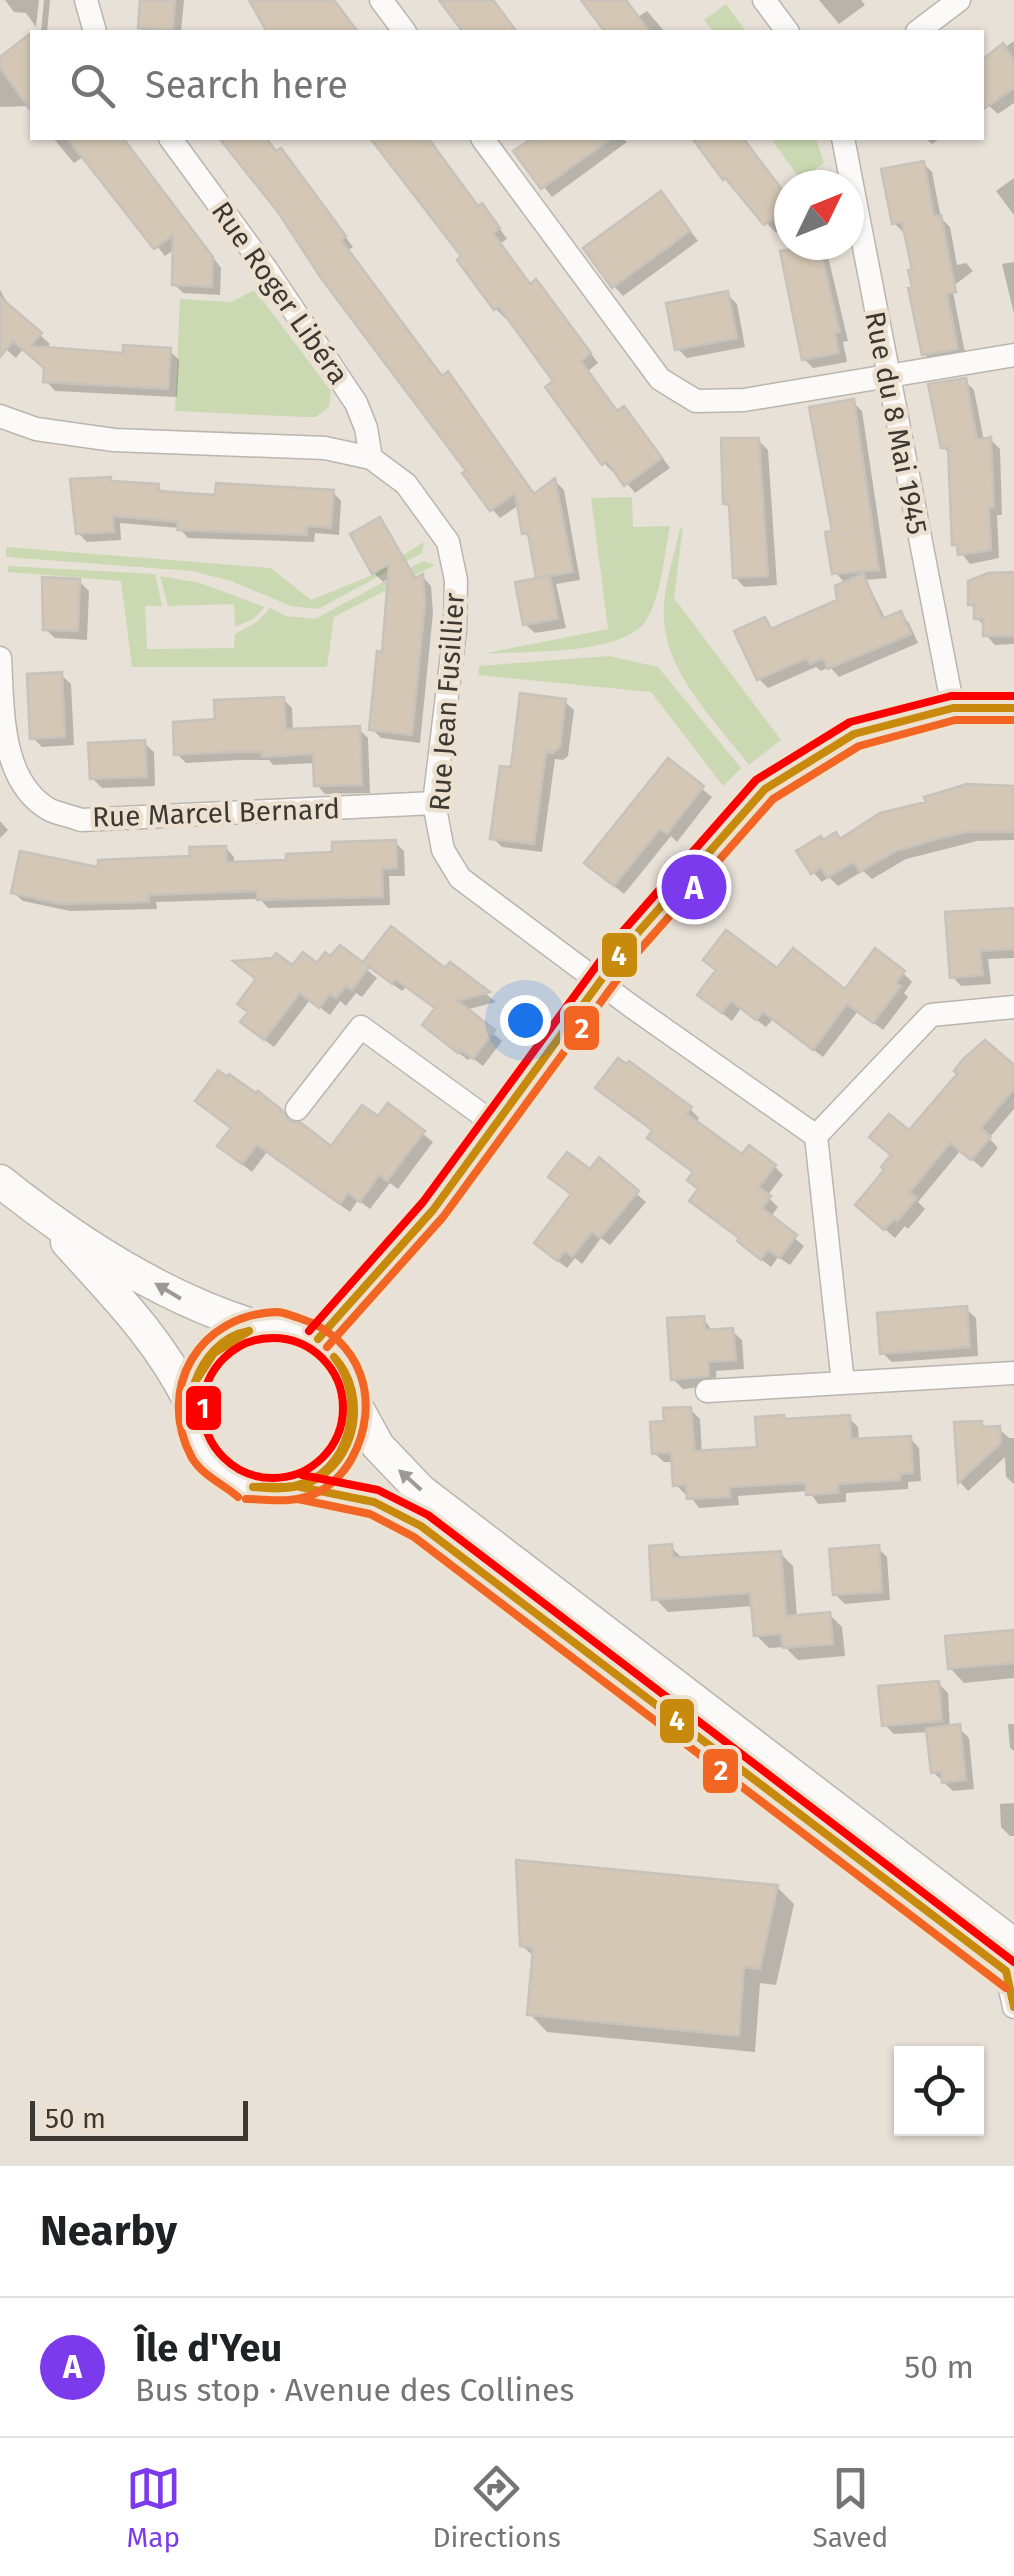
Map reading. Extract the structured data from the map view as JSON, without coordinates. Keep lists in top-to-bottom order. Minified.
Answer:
{"streets":{"street":["Rue Roger Libéra","Rue du 8 Mai 1945","Rue Jean Fusillier","Rue Marcel Bernard"]},"crossings":[["Rue Roger Libéra","Rue Jean Fusillier"],["Rue Jean Fusillier","Rue Marcel Bernard"]],"lines":["transit line 1","transit line 4","transit line 2"],"scale_bar":"50 m","north":"top right","page":{"search":"Search here","pins":"A","scale":"50 m","heading":"Nearby","list":[{"mark":"A","name":"Île d'Yeu","note":"Bus stop · Avenue des Collines","value":"50 m"}],"nav":["Map","Directions","Saved"]}}
